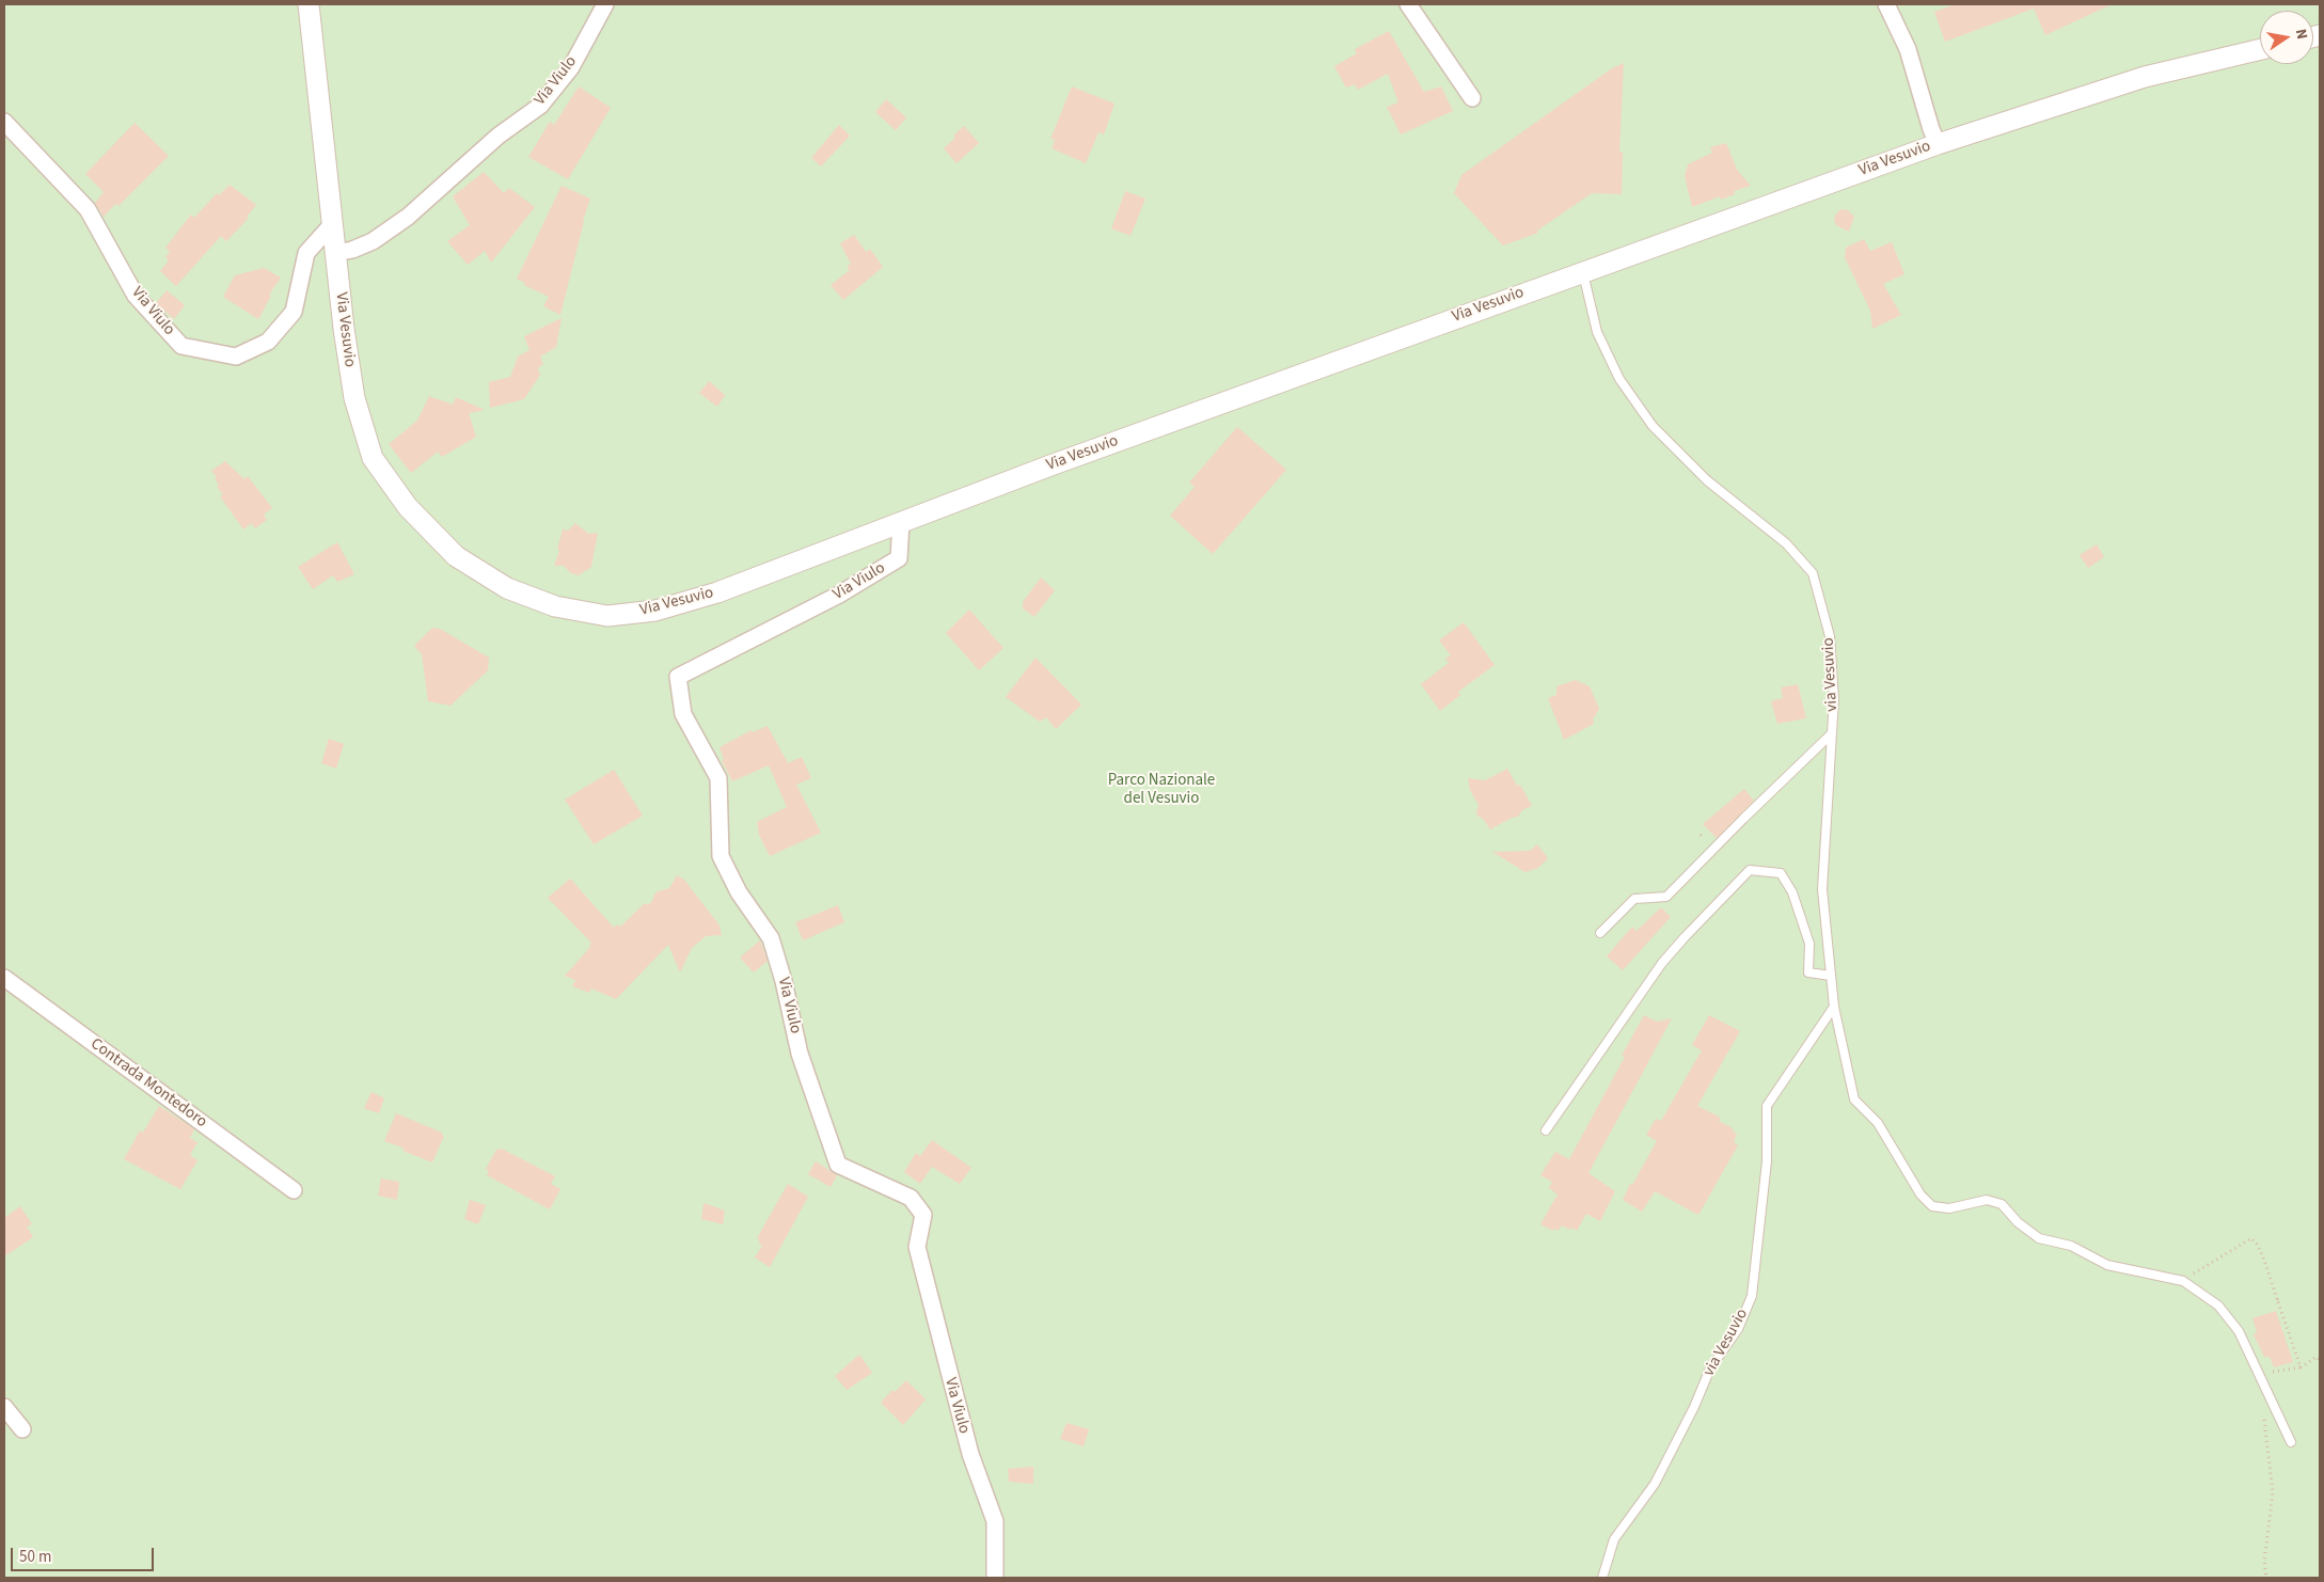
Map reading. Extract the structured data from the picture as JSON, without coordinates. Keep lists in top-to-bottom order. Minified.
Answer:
{"streets":{"street":["Via Viulo","Via Vesuvio","Contrada Montedoro"],"lane":["via Vesuvio"]},"crossings":[["Via Viulo","Via Vesuvio"],["Via Vesuvio","via Vesuvio"]],"parks":["Parco Nazionale del Vesuvio"],"scale_bar":"50 m","north":"right"}
